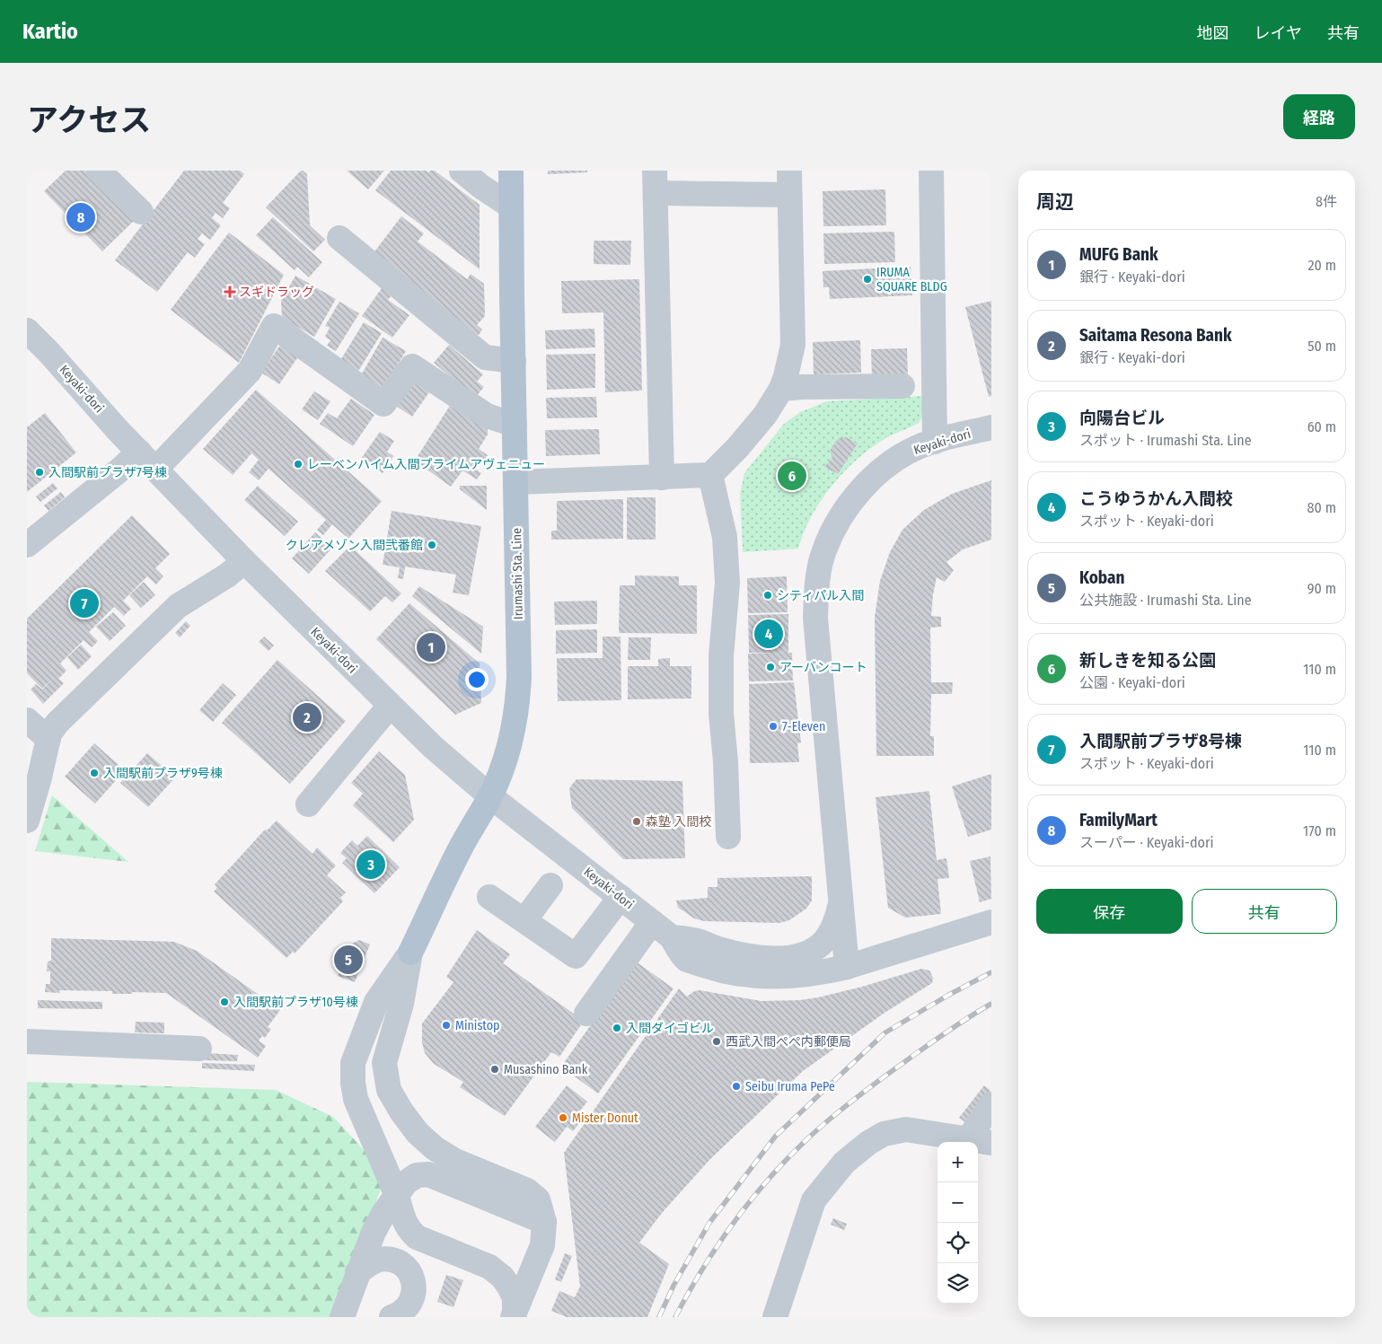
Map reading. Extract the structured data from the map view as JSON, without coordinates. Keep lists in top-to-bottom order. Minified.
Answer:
{"streets":{"main road":["Irumashi Sta. Line"],"street":["Keyaki-dori"]},"crossings":[["Keyaki-dori","Irumashi Sta. Line"]],"places":{"other":["IRUMA SQUARE BLDG","レーベンハイム入間プライムアヴェニュー","入間駅前プラザ7号棟","クレアメゾン入間弐番館","シティパル入間","アーバンコート","7-Eleven","入間駅前プラザ9号棟","森塾 入間校","入間駅前プラザ10号棟","Ministop","入間ダイゴビル","西武入間ぺぺ内郵便局","Musashino Bank","Seibu Iruma PePe","Mister Donut"],"health":["スギドラッグ"]},"page":{"header":"Kartio","nav":["地図","レイヤ","共有"],"title":"アクセス","buttons":["経路",["保存","共有"]],"heading":["周辺","8件"],"pins":["8","6","7","4","1","2","3","5"],"list":[{"mark":"1","name":"MUFG Bank","note":"銀行 · Keyaki-dori","value":"20 m"},{"mark":"2","name":"Saitama Resona Bank","note":"銀行 · Keyaki-dori","value":"50 m"},{"mark":"3","name":"向陽台ビル","note":"スポット · Irumashi Sta. Line","value":"60 m"},{"mark":"4","name":"こうゆうかん入間校","note":"スポット · Keyaki-dori","value":"80 m"},{"mark":"5","name":"Koban","note":"公共施設 · Irumashi Sta. Line","value":"90 m"},{"mark":"6","name":"新しきを知る公園","note":"公園 · Keyaki-dori","value":"110 m"},{"mark":"7","name":"入間駅前プラザ8号棟","note":"スポット · Keyaki-dori","value":"110 m"},{"mark":"8","name":"FamilyMart","note":"スーパー · Keyaki-dori","value":"170 m"}],"map_buttons":["+","−"]}}
